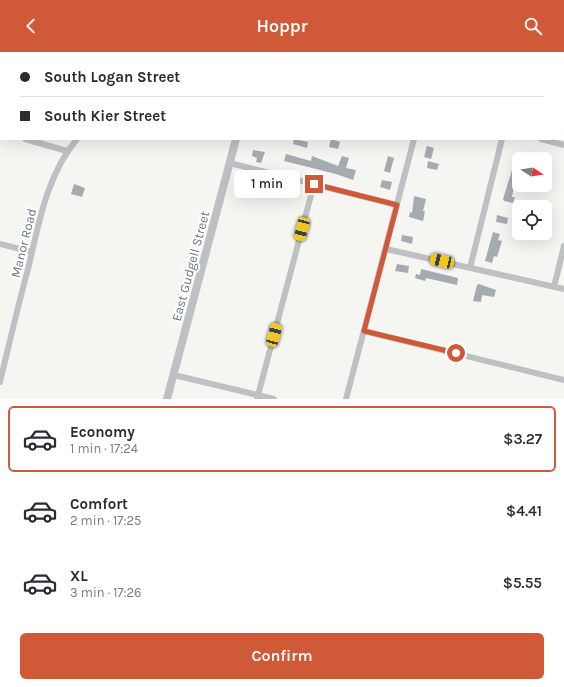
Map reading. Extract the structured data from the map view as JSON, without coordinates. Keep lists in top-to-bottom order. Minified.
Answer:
{"streets":{"street":["Manor Road","East Gudgell Street"]},"north":"right","page":{"header":"Hoppr","banner":["South Logan Street","South Kier Street"],"bubble":"1 min","list":[{"name":"Economy","note":"1 min · 17:24","value":"$3.27"},{"name":"Comfort","note":"2 min · 17:25","value":"$4.41"},{"name":"XL","note":"3 min · 17:26","value":"$5.55"}],"buttons":"Confirm"}}
